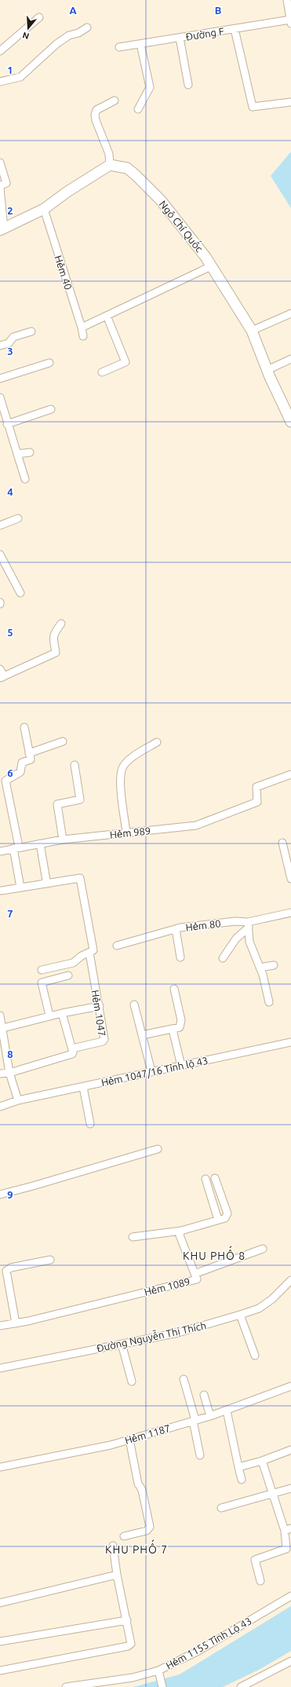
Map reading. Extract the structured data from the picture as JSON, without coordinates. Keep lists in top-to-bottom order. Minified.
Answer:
{"streets":{"main road":["Ngô Chí Quốc"],"street":["Đường F","Hẻm 40","Hẻm 989","Hẻm 80","Hẻm 1047","Hẻm 1047/16 Tỉnh lộ 43","Hẻm 1089","Đường Nguyễn Thị Thích","Hẻm 1187","Hẻm 1155 Tỉnh Lộ 43"]},"districts":["KHU PHỐ 8","KHU PHỐ 7"],"north":"bottom","grid":{"columns":["A","B"],"rows":["1","2","3","4","5","6","7","8","9"]}}
